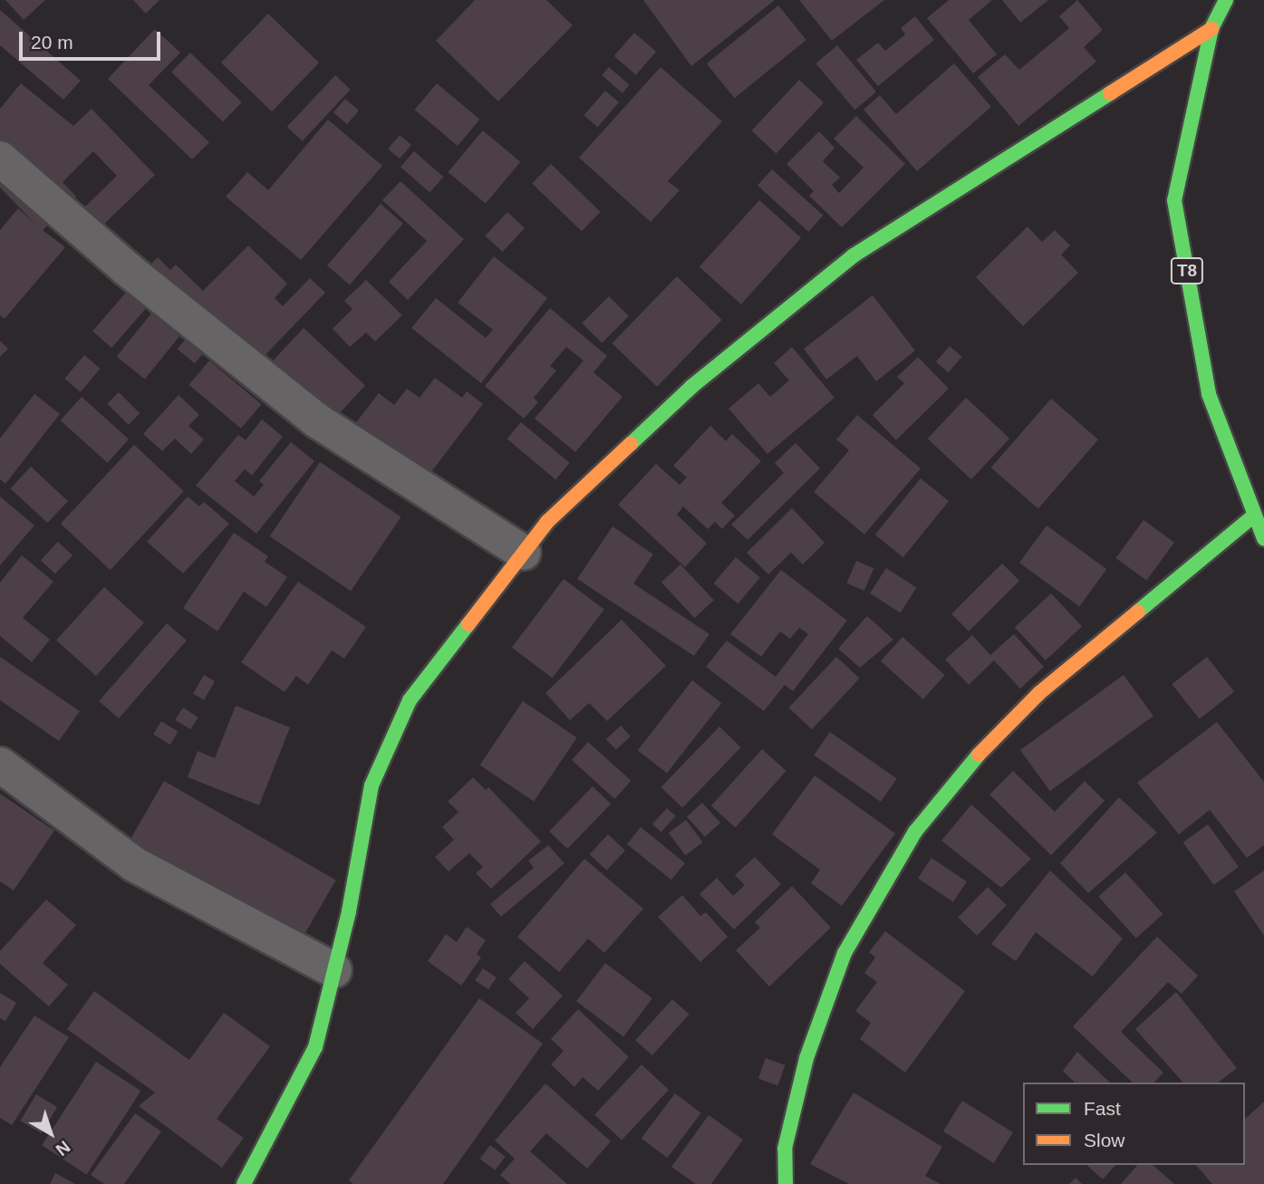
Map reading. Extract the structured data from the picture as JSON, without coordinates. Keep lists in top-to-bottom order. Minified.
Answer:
{"streets":{"main road":["T8"]},"legend":["Fast","Slow"],"scale_bar":"20 m","north":"bottom right"}
